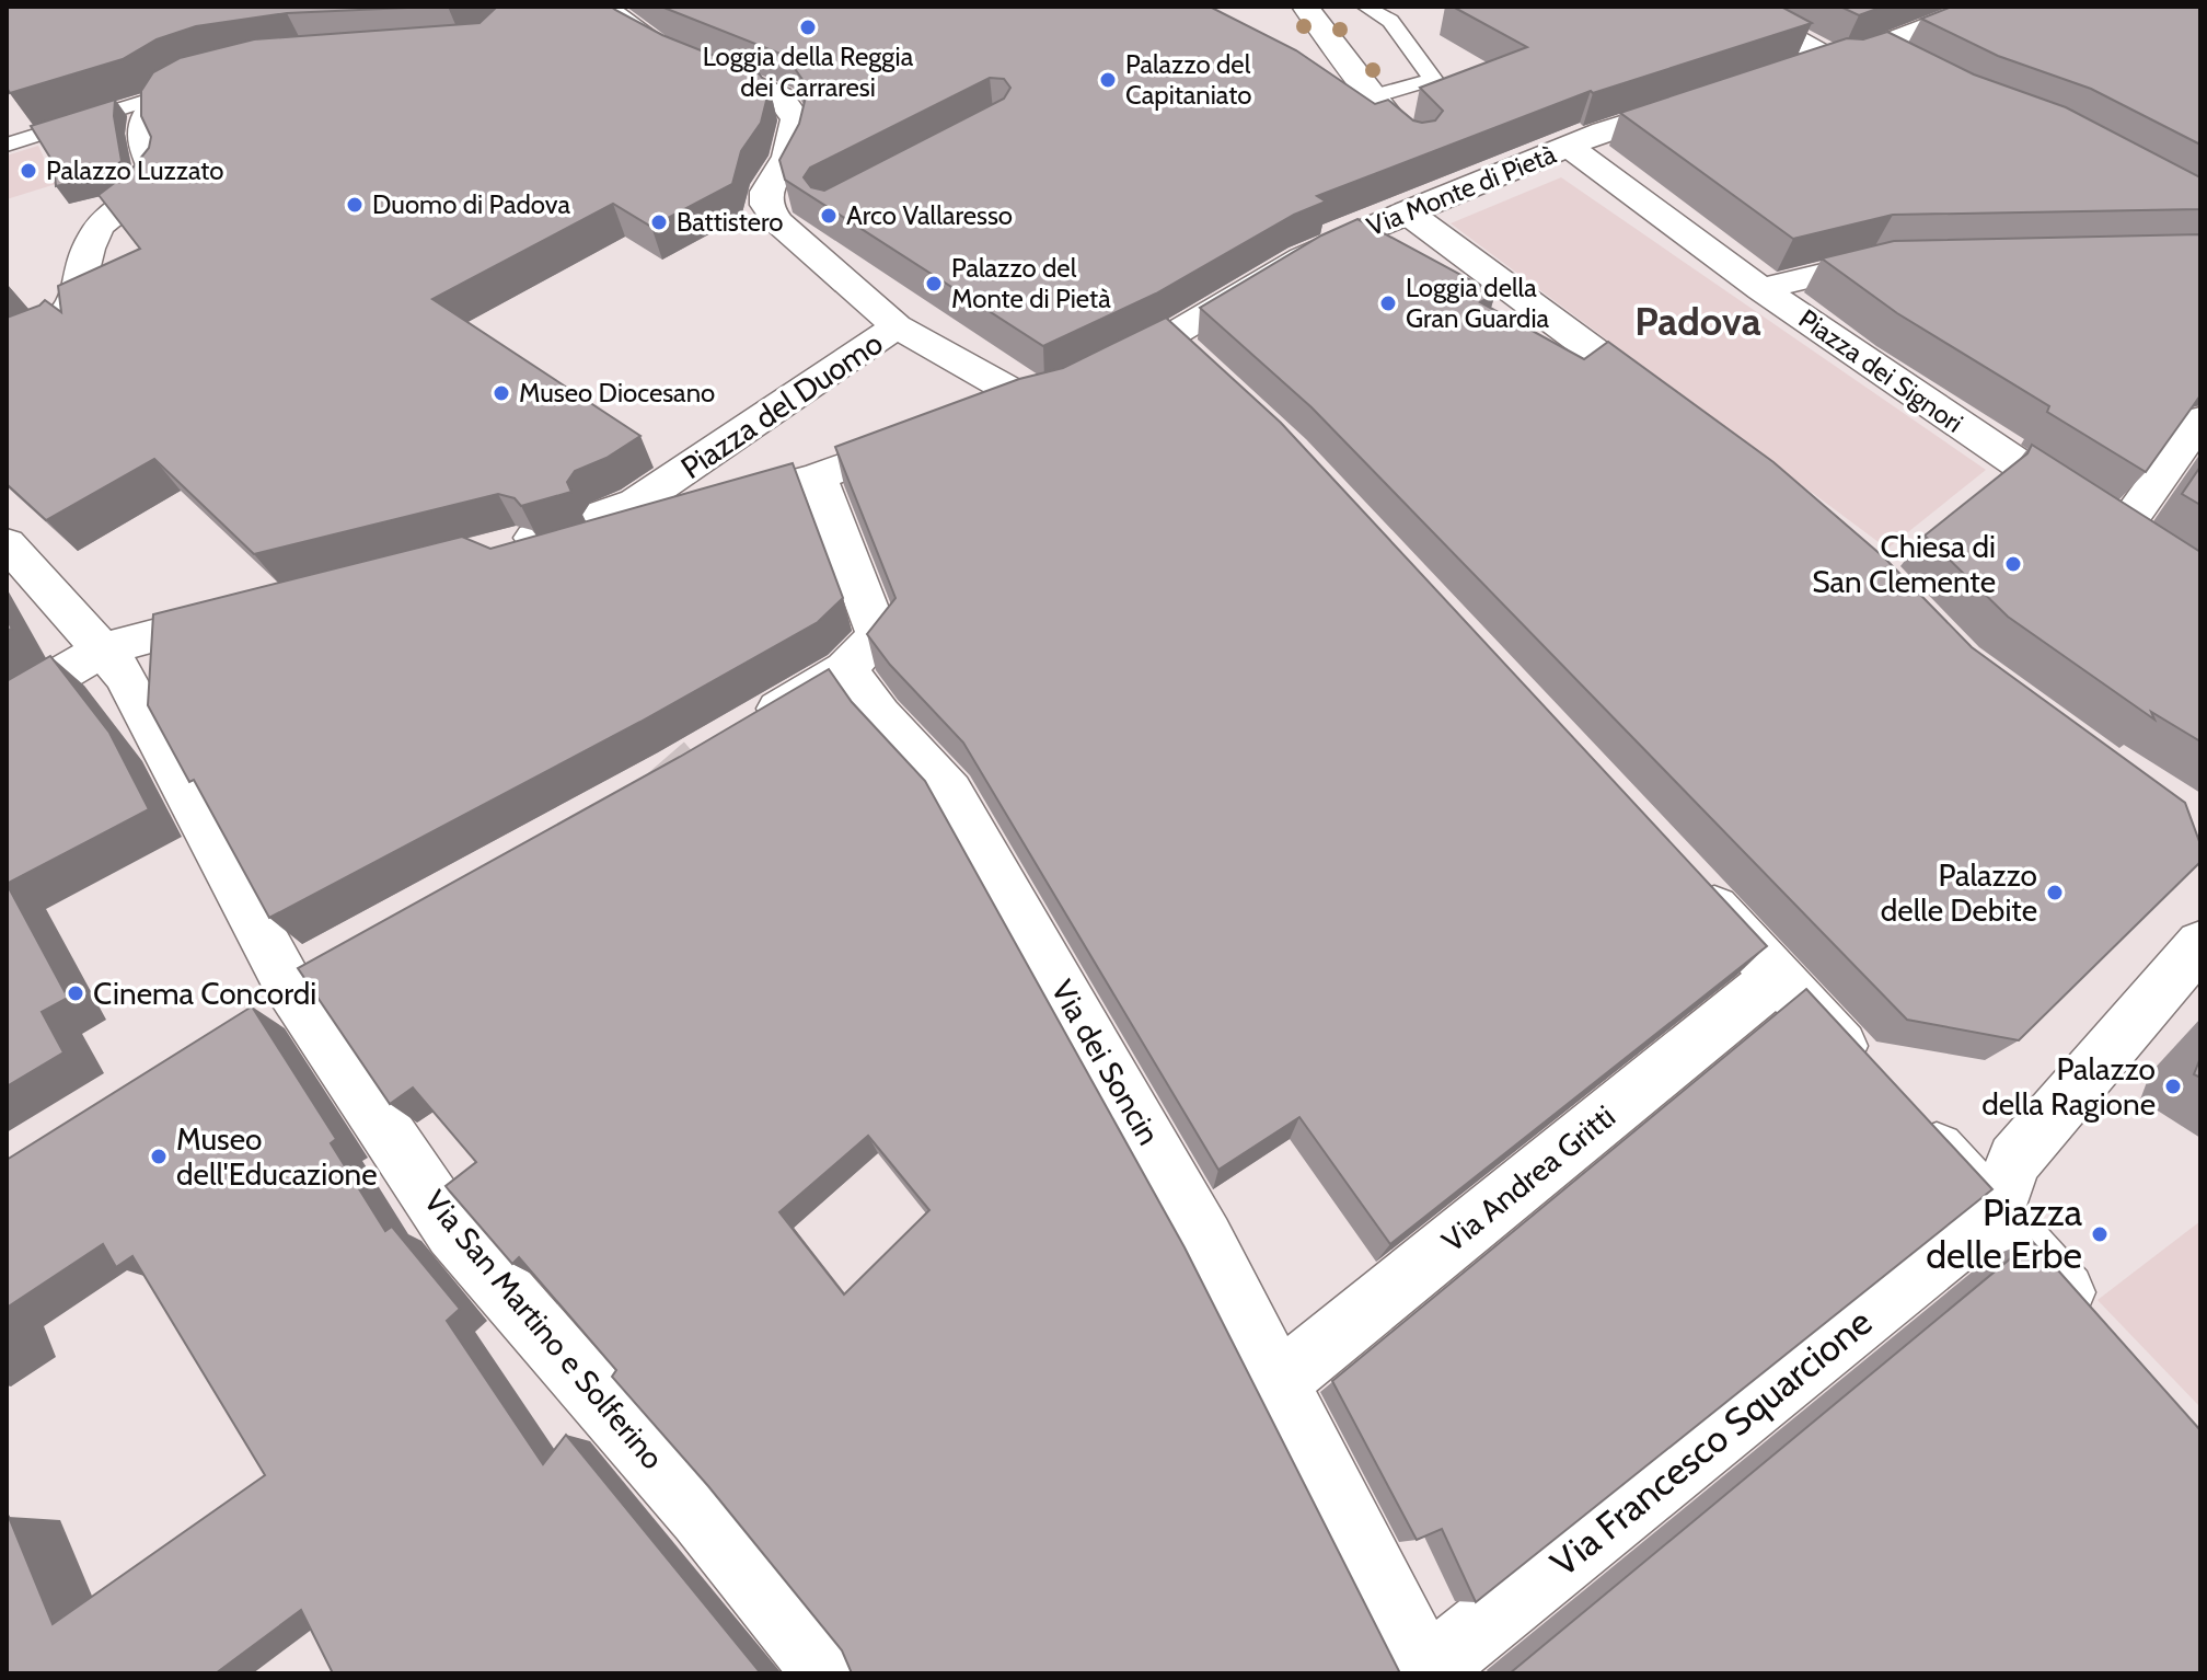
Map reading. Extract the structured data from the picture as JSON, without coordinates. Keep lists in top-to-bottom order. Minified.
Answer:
{"streets":{"street":["Via Monte di Pietà","Piazza dei Signori","Piazza del Duomo","Via dei Soncin","Via Andrea Gritti","Via San Martino e Solferino","Via Francesco Squarcione"]},"crossings":[["Via Monte di Pietà","Piazza dei Signori"],["Via Monte di Pietà","Piazza del Duomo"],["Via dei Soncin","Via Andrea Gritti"],["Via dei Soncin","Via Francesco Squarcione"]],"districts":["Padova"],"places":["Loggia della Reggia dei Carraresi","Palazzo del Capitaniato","Palazzo Luzzato","Duomo di Padova","Arco Vallaresso","Battistero","Palazzo del Monte di Pietà","Loggia della Gran Guardia","Museo Diocesano","Chiesa di San Clemente","Palazzo delle Debite","Cinema Concordi","Palazzo della Ragione","Museo dell'Educazione","Piazza delle Erbe"]}
